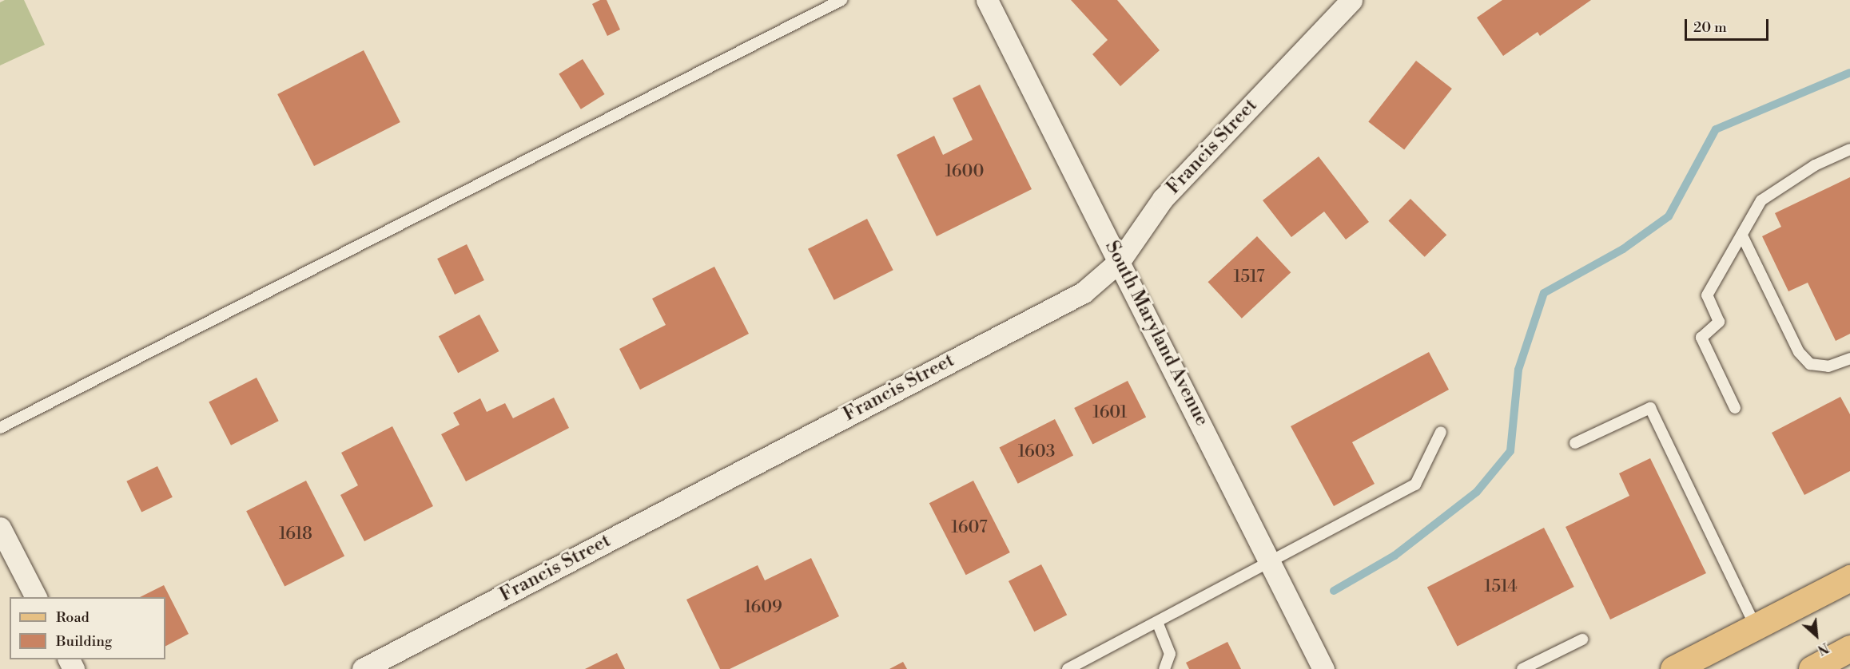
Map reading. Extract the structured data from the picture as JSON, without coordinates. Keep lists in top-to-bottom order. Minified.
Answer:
{"streets":{"street":["Francis Street","South Maryland Avenue"]},"crossings":[["Francis Street","South Maryland Avenue"]],"house_numbers":["1600","1517","1601","1603","1607","1618","1514","1609"],"legend":["Road","Building"],"scale_bar":"20 m","north":"bottom right"}
